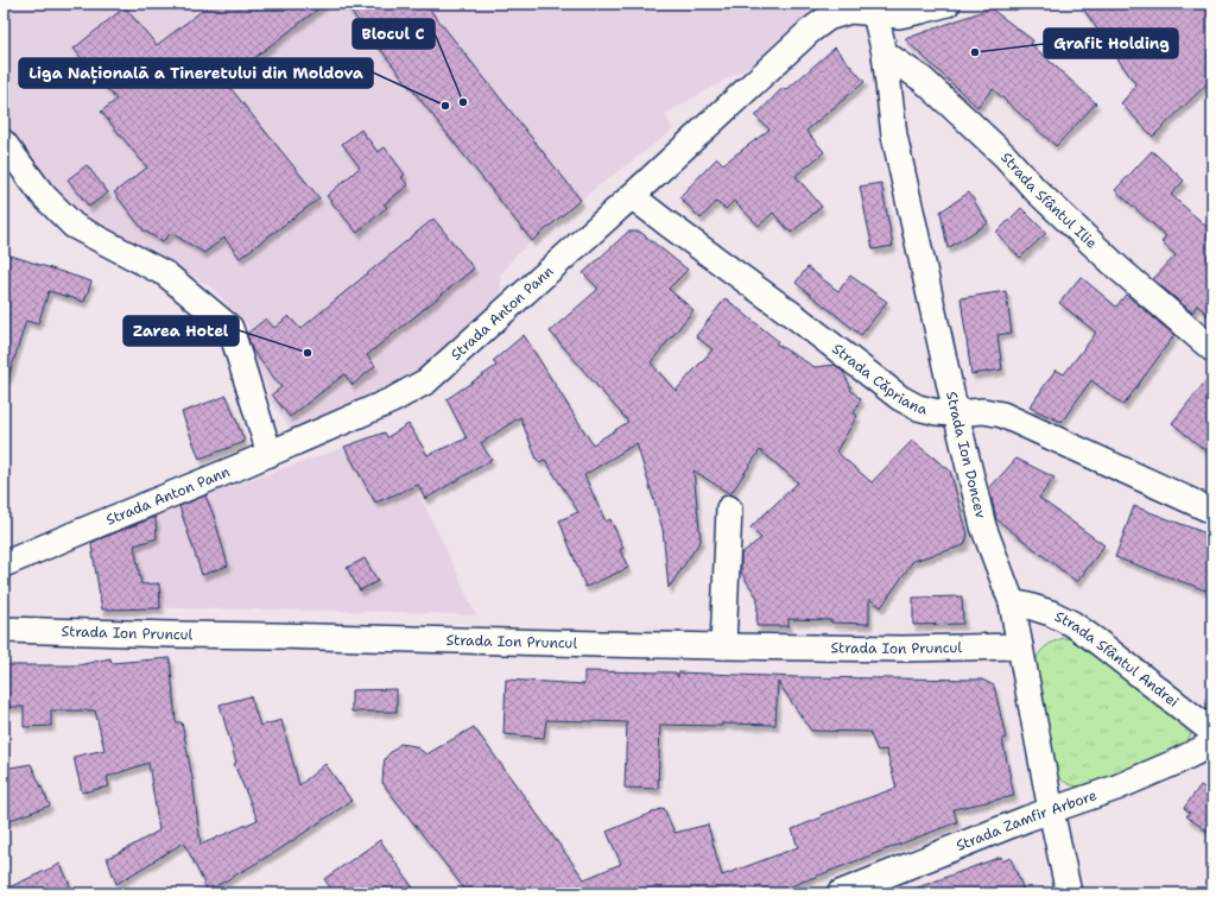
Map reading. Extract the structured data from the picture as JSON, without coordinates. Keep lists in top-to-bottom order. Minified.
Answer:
{"streets":{"street":["Strada Sfântul Ilie","Strada Anton Pann","Strada Căpriana","Strada Ion Doncev","Strada Ion Pruncul","Strada Sfântul Andrei","Strada Zamfir Arbore"]},"crossings":[["Strada Sfântul Ilie","Strada Ion Doncev"],["Strada Anton Pann","Strada Căpriana"],["Strada Anton Pann","Strada Ion Doncev"],["Strada Căpriana","Strada Ion Doncev"],["Strada Ion Doncev","Strada Ion Pruncul"],["Strada Ion Doncev","Strada Sfântul Andrei"],["Strada Ion Doncev","Strada Zamfir Arbore"]],"places":["Grafit Holding","Blocul C","Liga Națională a Tineretului din Moldova","Zarea Hotel"]}
